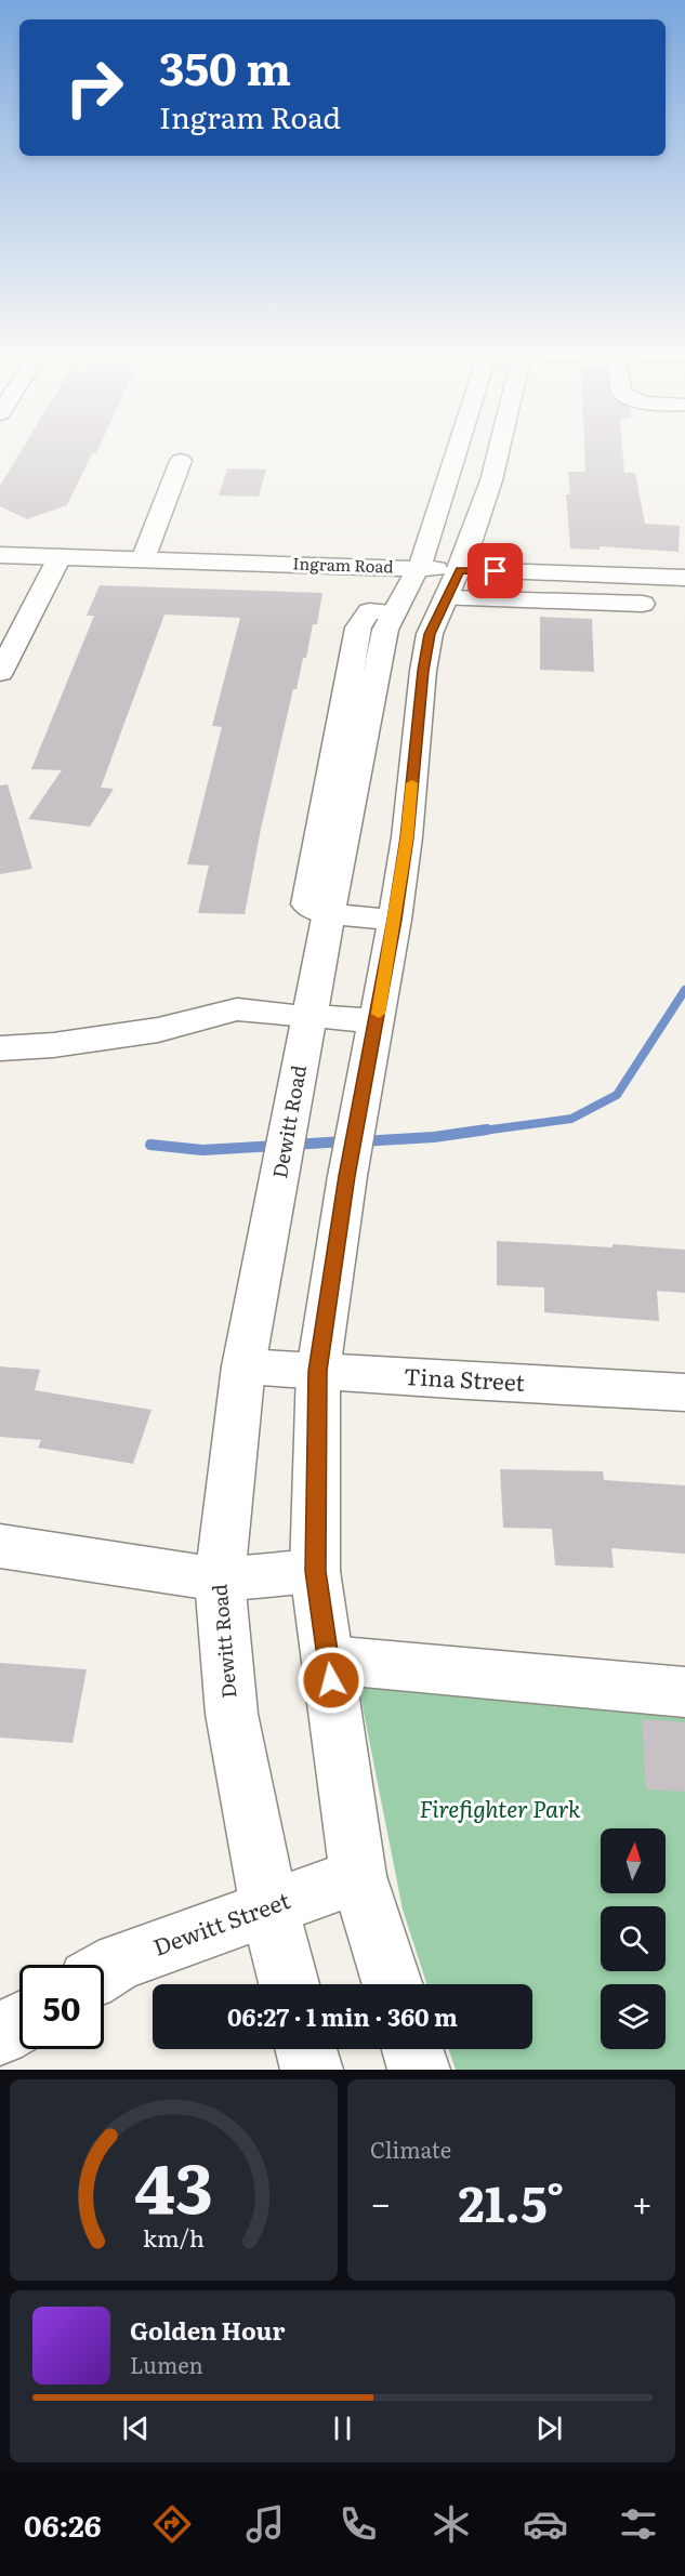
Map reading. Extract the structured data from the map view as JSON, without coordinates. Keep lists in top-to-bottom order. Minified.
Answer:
{"streets":{"main road":["Ingram Road","Dewitt Road","Tina Street","Dewitt Street"]},"crossings":[["Ingram Road","Dewitt Road"],["Dewitt Road","Tina Street"],["Dewitt Road","Dewitt Street"]],"parks":["Firefighter Park"],"north":"top","page":{"turn":["350 m","Ingram Road"],"limit":"50","trip":"06:27 · 1 min · 360 m","tile":"Climate","heat":["−","21.5°","+"],"song":["Golden Hour","Lumen"],"tabs":"06:26","gauge":["43","km/h"]}}
